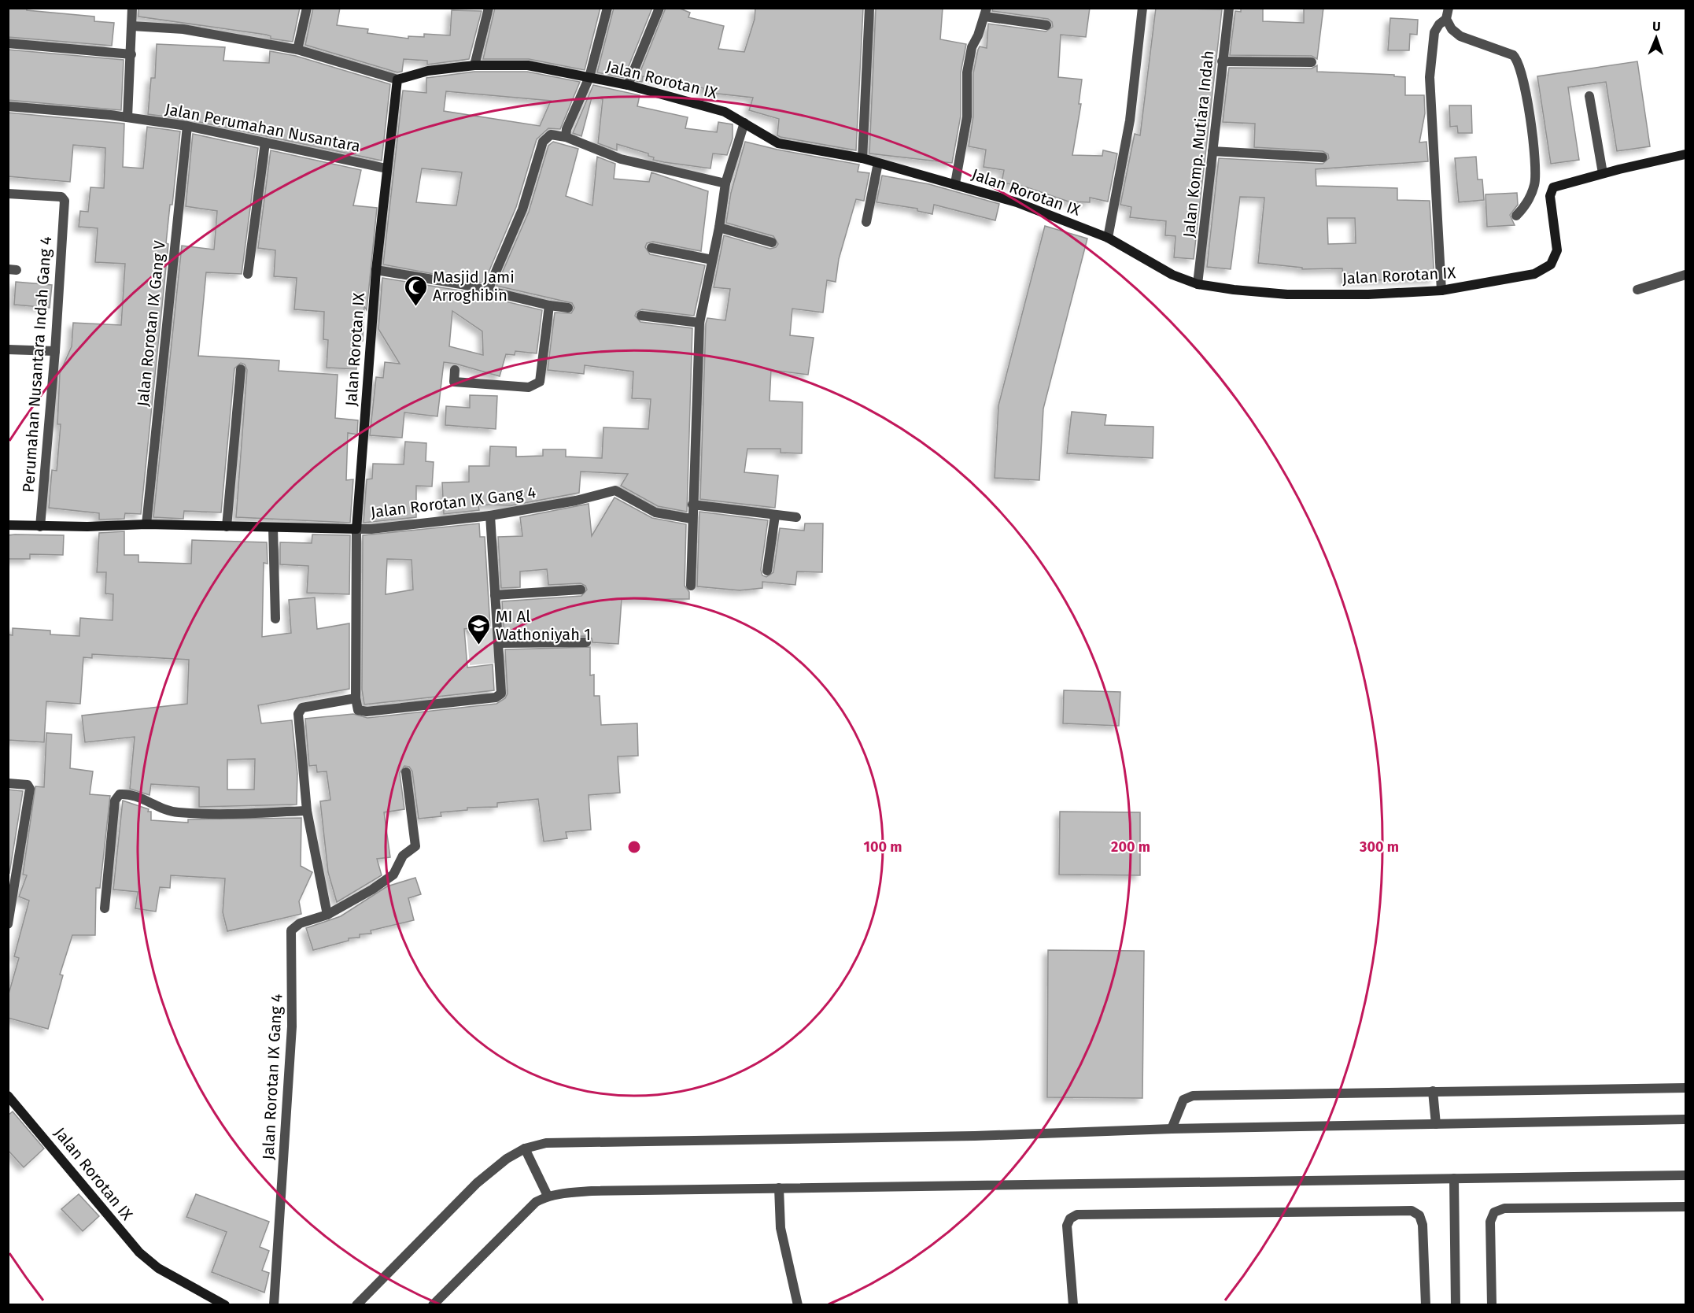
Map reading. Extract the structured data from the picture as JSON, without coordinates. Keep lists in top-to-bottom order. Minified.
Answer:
{"streets":{"street":["Jalan Rorotan IX","Jalan Perumahan Nusantara","Jalan Komp. Mutiara Indah","Jalan Rorotan IX Gang V","Perumahan Nusantara Indah Gang 4","Jalan Rorotan IX Gang 4"]},"crossings":[["Jalan Rorotan IX","Jalan Perumahan Nusantara"],["Jalan Rorotan IX","Jalan Komp. Mutiara Indah"],["Jalan Rorotan IX","Jalan Rorotan IX Gang 4"],["Jalan Perumahan Nusantara","Jalan Rorotan IX Gang V"]],"places":{"mosque":["Masjid Jami Arroghibin"],"school or university":["MI Al Wathoniyah 1"]},"north":"top","rings":["100 m","200 m","300 m"]}
